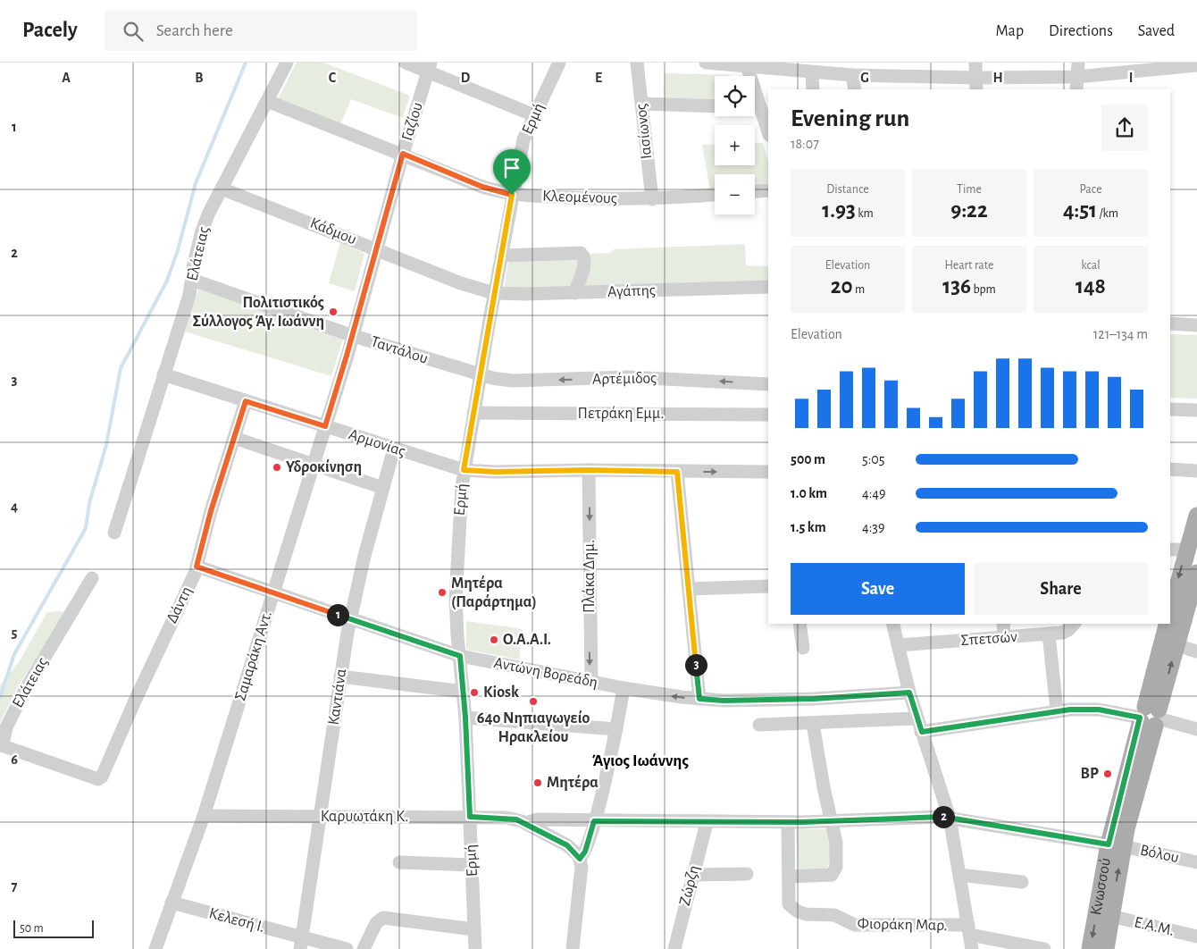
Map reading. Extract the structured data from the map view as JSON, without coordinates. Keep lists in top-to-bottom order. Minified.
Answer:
{"streets":{"main road":["Κνωσσού"],"street":["Ερμή","Γαζίου","Ιασίωνος","Κλεομένους","Κάδμου","Ελάτειας","Αγάπης","Ταντάλου","Αρτέμιδος","Πετράκη Εμμ.","Αρμονίας","Πλάκα Δημ.","Δάντη","Σπετσών","Σαμαράκη Αντ.","Αντώνη Βορεάδη","Καντιάνα","Καρυωτάκη Κ.","Βόλου","Ζώρζη","Κελεσή Ι.","Φιοράκη Μαρ.","Ε.Α.Μ."]},"crossings":[["Ερμή","Κλεομένους"],["Ερμή","Κάδμου"],["Ερμή","Αγάπης"],["Ερμή","Ταντάλου"],["Ερμή","Αρτέμιδος"],["Ερμή","Πετράκη Εμμ."],["Ερμή","Αρμονίας"],["Ερμή","Αντώνη Βορεάδη"],["Ερμή","Καρυωτάκη Κ."],["Γαζίου","Κλεομένους"],["Γαζίου","Κάδμου"],["Γαζίου","Ταντάλου"],["Γαζίου","Σαμαράκη Αντ."],["Ιασίωνος","Κλεομένους"],["Κλεομένους","Ελάτειας"],["Κάδμου","Ελάτειας"],["Κάδμου","Αγάπης"],["Ελάτειας","Ταντάλου"],["Ελάτειας","Αρμονίας"],["Ελάτειας","Δάντη"],["Ταντάλου","Αρτέμιδος"],["Ταντάλου","Σαμαράκη Αντ."],["Αρμονίας","Πλάκα Δημ."],["Αρμονίας","Δάντη"],["Αρμονίας","Σαμαράκη Αντ."],["Αρμονίας","Καντιάνα"],["Πλάκα Δημ.","Αντώνη Βορεάδη"],["Δάντη","Αντώνη Βορεάδη"],["Σαμαράκη Αντ.","Αντώνη Βορεάδη"],["Σαμαράκη Αντ.","Καρυωτάκη Κ."],["Σαμαράκη Αντ.","Κελεσή Ι."],["Αντώνη Βορεάδη","Καντιάνα"],["Καντιάνα","Καρυωτάκη Κ."],["Καντιάνα","Κελεσή Ι."],["Καρυωτάκη Κ.","Βόλου"],["Καρυωτάκη Κ.","Ζώρζη"],["Καρυωτάκη Κ.","Φιοράκη Μαρ."],["Βόλου","Κνωσσού"],["Κνωσσού","Ε.Α.Μ."]],"one_way":["Αρτέμιδος"],"districts":["Άγιος Ιωάννης"],"places":["Πολιτιστικός Σύλλογος Άγ. Ιωάννη","Υδροκίνηση","Μητέρα (Παράρτημα)","Ο.Α.Α.Ι.","Kiosk","64ο Νηπιαγωγείο Ηρακλείου","BP","Μητέρα"],"scale_bar":"50 m","page":{"header":"Pacely","search":"Search here","nav":["Map","Directions","Saved"],"map_buttons":["+","−"],"heading":["Evening run","18:07"],"stats":[["Distance","1.93 km"],["Time","9:22"],["Pace","4:51 /km"],["Elevation","20 m"],["Heart rate","136 bpm"],["kcal","148"]],"chart":["Elevation","121–134 m"],"list":[{"name":"500 m","note":"5:05"},{"name":"1.0 km","note":"4:49"},{"name":"1.5 km","note":"4:39"}],"buttons":["Save","Share"],"pins":["1","3","2"],"scale":"50 m"},"grid":{"columns":["A","B","C","D","E","G","H","I"],"rows":["1","2","3","4","5","6","7"]}}
